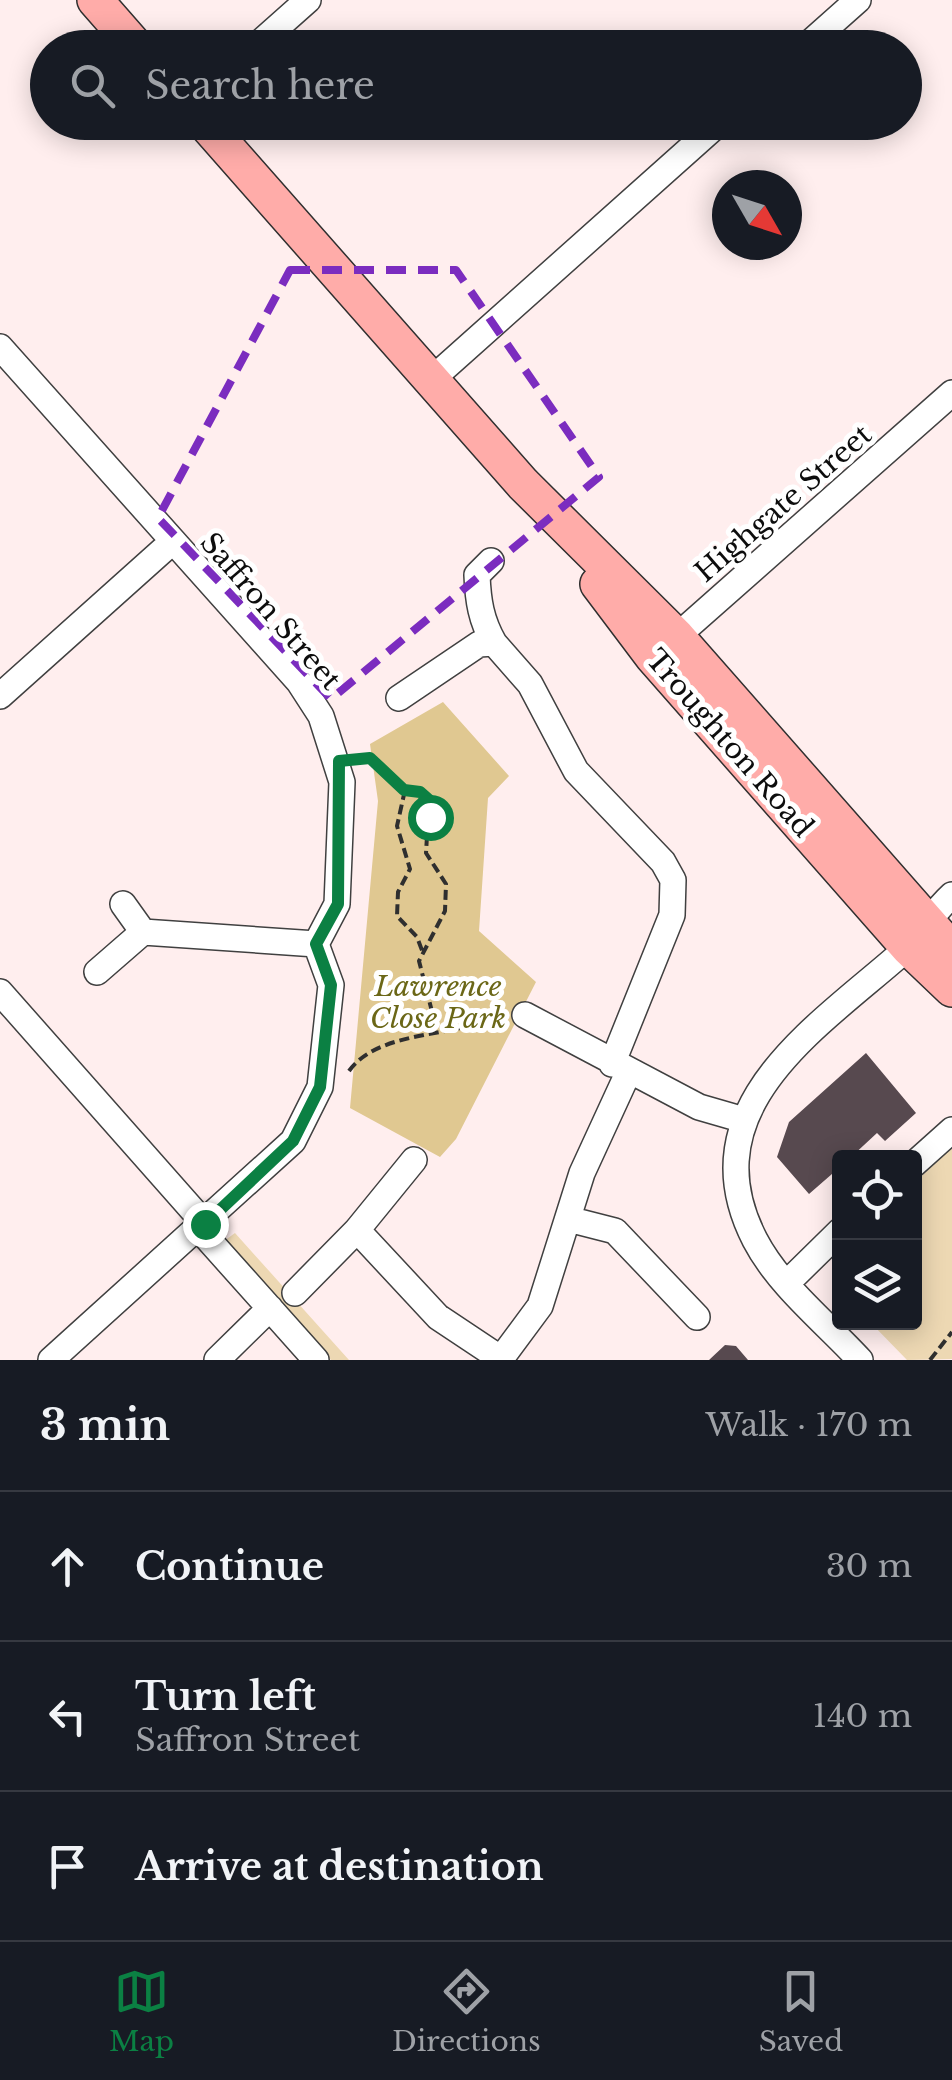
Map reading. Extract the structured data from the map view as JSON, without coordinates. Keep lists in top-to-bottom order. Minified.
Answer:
{"streets":{"main road":["Troughton Road"],"street":["Highgate Street","Saffron Street"]},"crossings":[["Highgate Street","Troughton Road"]],"parks":["Lawrence Close Park"],"north":"bottom right","page":{"search":"Search here","heading":["3 min","Walk · 170 m"],"list":[["Continue","30 m"],["Turn left","Saffron Street","140 m"],"Arrive at destination"],"nav":["Map","Directions","Saved"]}}
